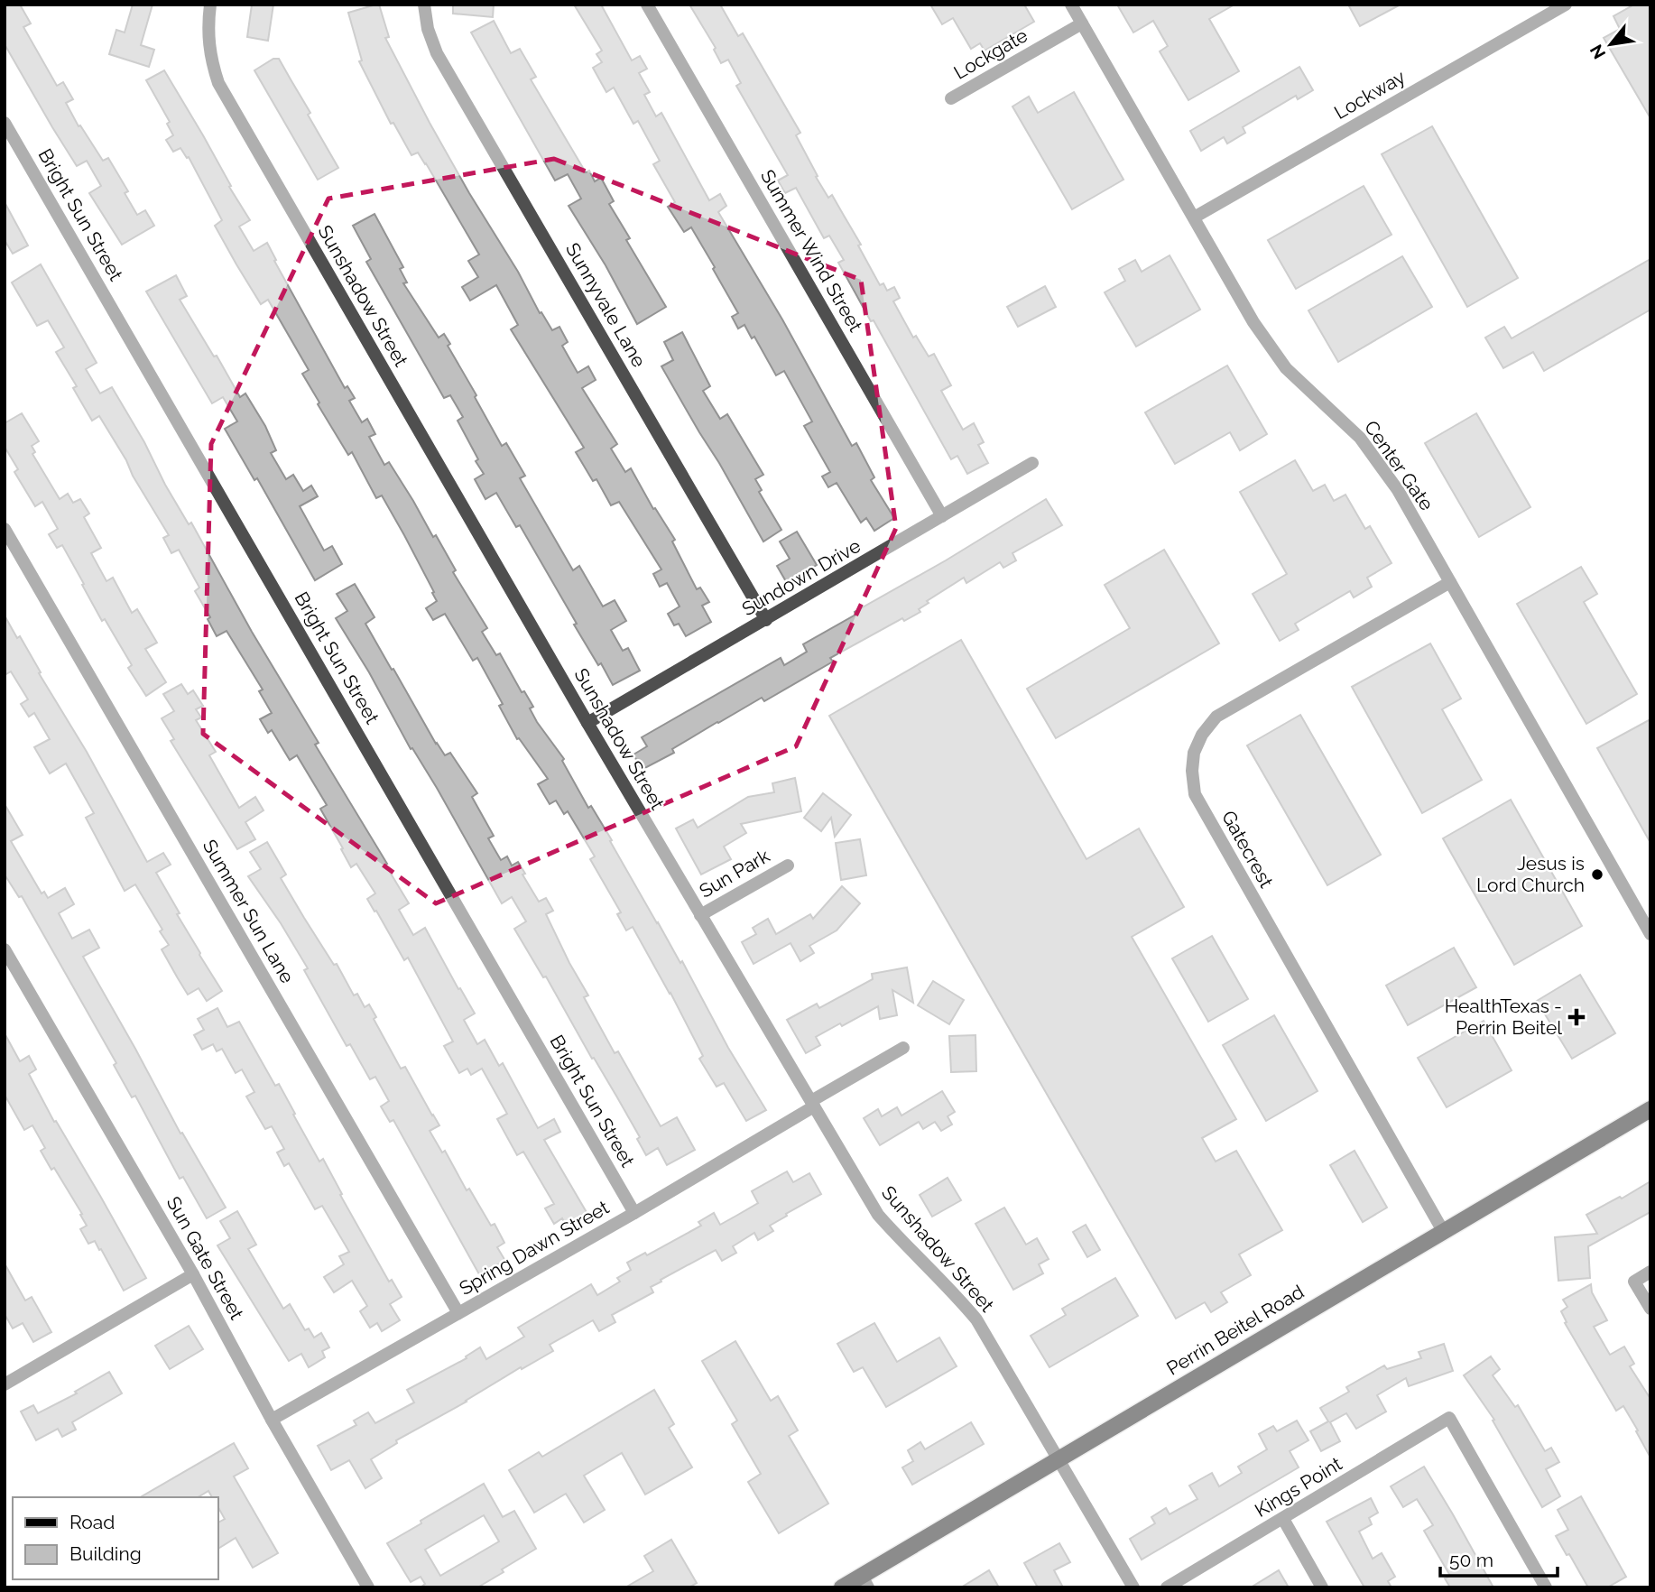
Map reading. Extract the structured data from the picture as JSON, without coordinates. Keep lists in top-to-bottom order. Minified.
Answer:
{"streets":{"main road":["Perrin Beitel Road"],"street":["Lockgate","Lockway","Bright Sun Street","Summer Wind Street","Sunshadow Street","Sunnyvale Lane","Center Gate","Sundown Drive","Gatecrest","Sun Park","Summer Sun Lane","Spring Dawn Street","Sun Gate Street","Kings Point"]},"crossings":[["Lockgate","Center Gate"],["Lockway","Center Gate"],["Bright Sun Street","Spring Dawn Street"],["Summer Wind Street","Sundown Drive"],["Sunshadow Street","Sundown Drive"],["Sunshadow Street","Sun Park"],["Sunshadow Street","Spring Dawn Street"],["Sunshadow Street","Perrin Beitel Road"],["Sunnyvale Lane","Sundown Drive"],["Center Gate","Gatecrest"],["Gatecrest","Perrin Beitel Road"],["Summer Sun Lane","Spring Dawn Street"],["Spring Dawn Street","Sun Gate Street"]],"places":{"other":["Jesus is Lord Church"],"health":["HealthTexas - Perrin Beitel"]},"legend":["Road","Building"],"scale_bar":"50 m","north":"bottom left"}
